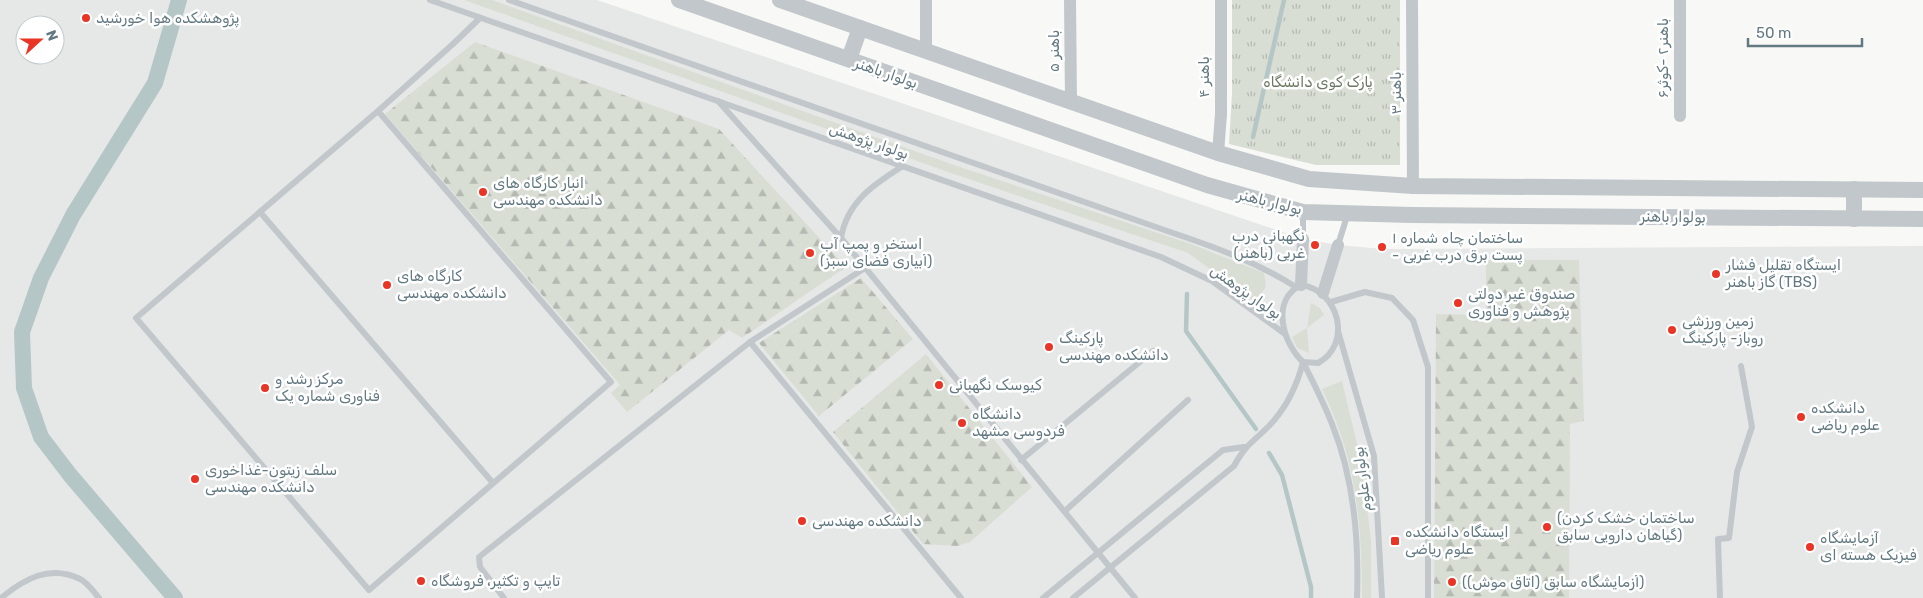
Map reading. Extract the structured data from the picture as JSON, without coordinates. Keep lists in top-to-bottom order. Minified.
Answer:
{"streets":{"street":["باهنر ۵","باهنر۲ -کوثر۶","بولوار باهنر","باهنر ۴","باهنر ۳"],"lane":["بولوار پژوهش","بولوار علوم"]},"crossings":[["باهنر ۵","بولوار باهنر"],["بولوار باهنر","باهنر ۴"],["بولوار باهنر","باهنر ۳"],["بولوار پژوهش","بولوار علوم"]],"parks":["پارک کوی دانشگاه"],"places":{"other":["پژوهشکده هوا خورشید","انبار کارگاه های دانشکده مهندسی","نگهبانی درب غربی (باهنر)","ساختمان چاه شماره ۱ - پست برق درب غربی","استخر و پمپ آب (آبیاری فضای سبز)","ایستگاه تقلیل فشار گاز باهنر (TBS)","کارگاه های دانشکده مهندسی","صندوق غیر دولتی پژوهش و فناوری","زمین ورزشی روباز- پارکینگ","پارکینگ دانشکده مهندسی","کیوسک نگهبانی","مرکز رشد و فناوری شماره یک","دانشکده علوم ریاضی","دانشگاه فردوسی مشهد","سلف زیتون-غذاخوری دانشکده مهندسی","دانشکده مهندسی","(ساختمان خشک کردن گیاهان دارویی سابق)","آزمایشگاه فیزیک هسته ای","تایپ و تکثیر، فروشگاه","(آزمایشگاه سابق (اتاق موش))"],"transit":["ایستگاه دانشکده علوم ریاضی"]},"scale_bar":"50 m","north":"right"}
